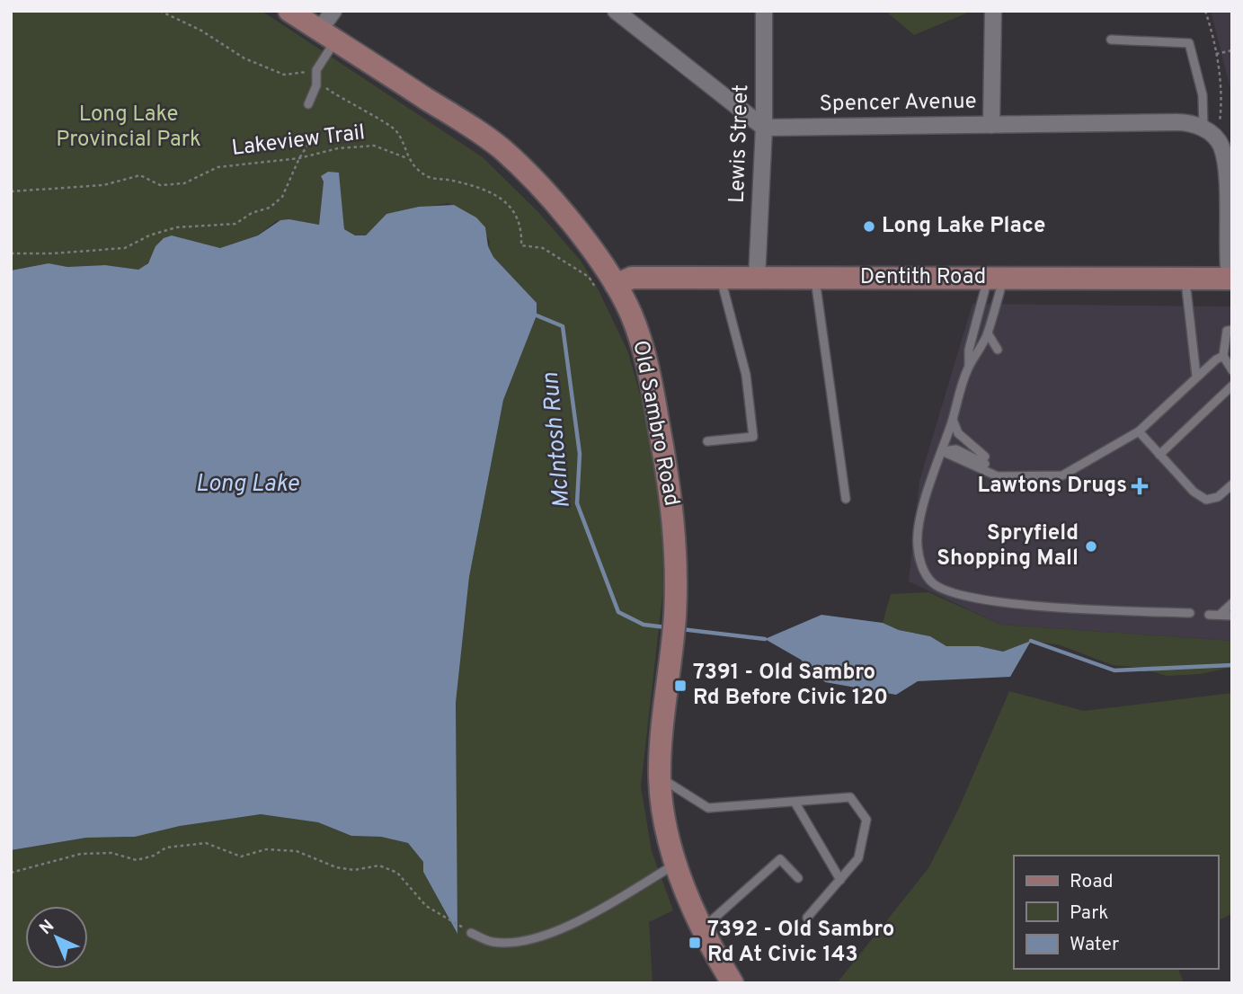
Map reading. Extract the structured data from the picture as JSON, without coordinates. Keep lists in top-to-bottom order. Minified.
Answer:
{"streets":{"main road":["Dentith Road","Old Sambro Road"],"street":["Spencer Avenue","Lewis Street"],"path":["Lakeview Trail"]},"crossings":[["Spencer Avenue","Lewis Street"],["Lewis Street","Dentith Road"],["Dentith Road","Old Sambro Road"]],"water":["McIntosh Run","Long Lake"],"parks":["Long Lake Provincial Park"],"places":{"other":["Long Lake Place","Spryfield Shopping Mall"],"health":["Lawtons Drugs"],"transit":["7391 - Old Sambro Rd Before Civic 120","7392 - Old Sambro Rd At Civic 143"]},"legend":["Road","Park","Water"],"north":"top left"}
